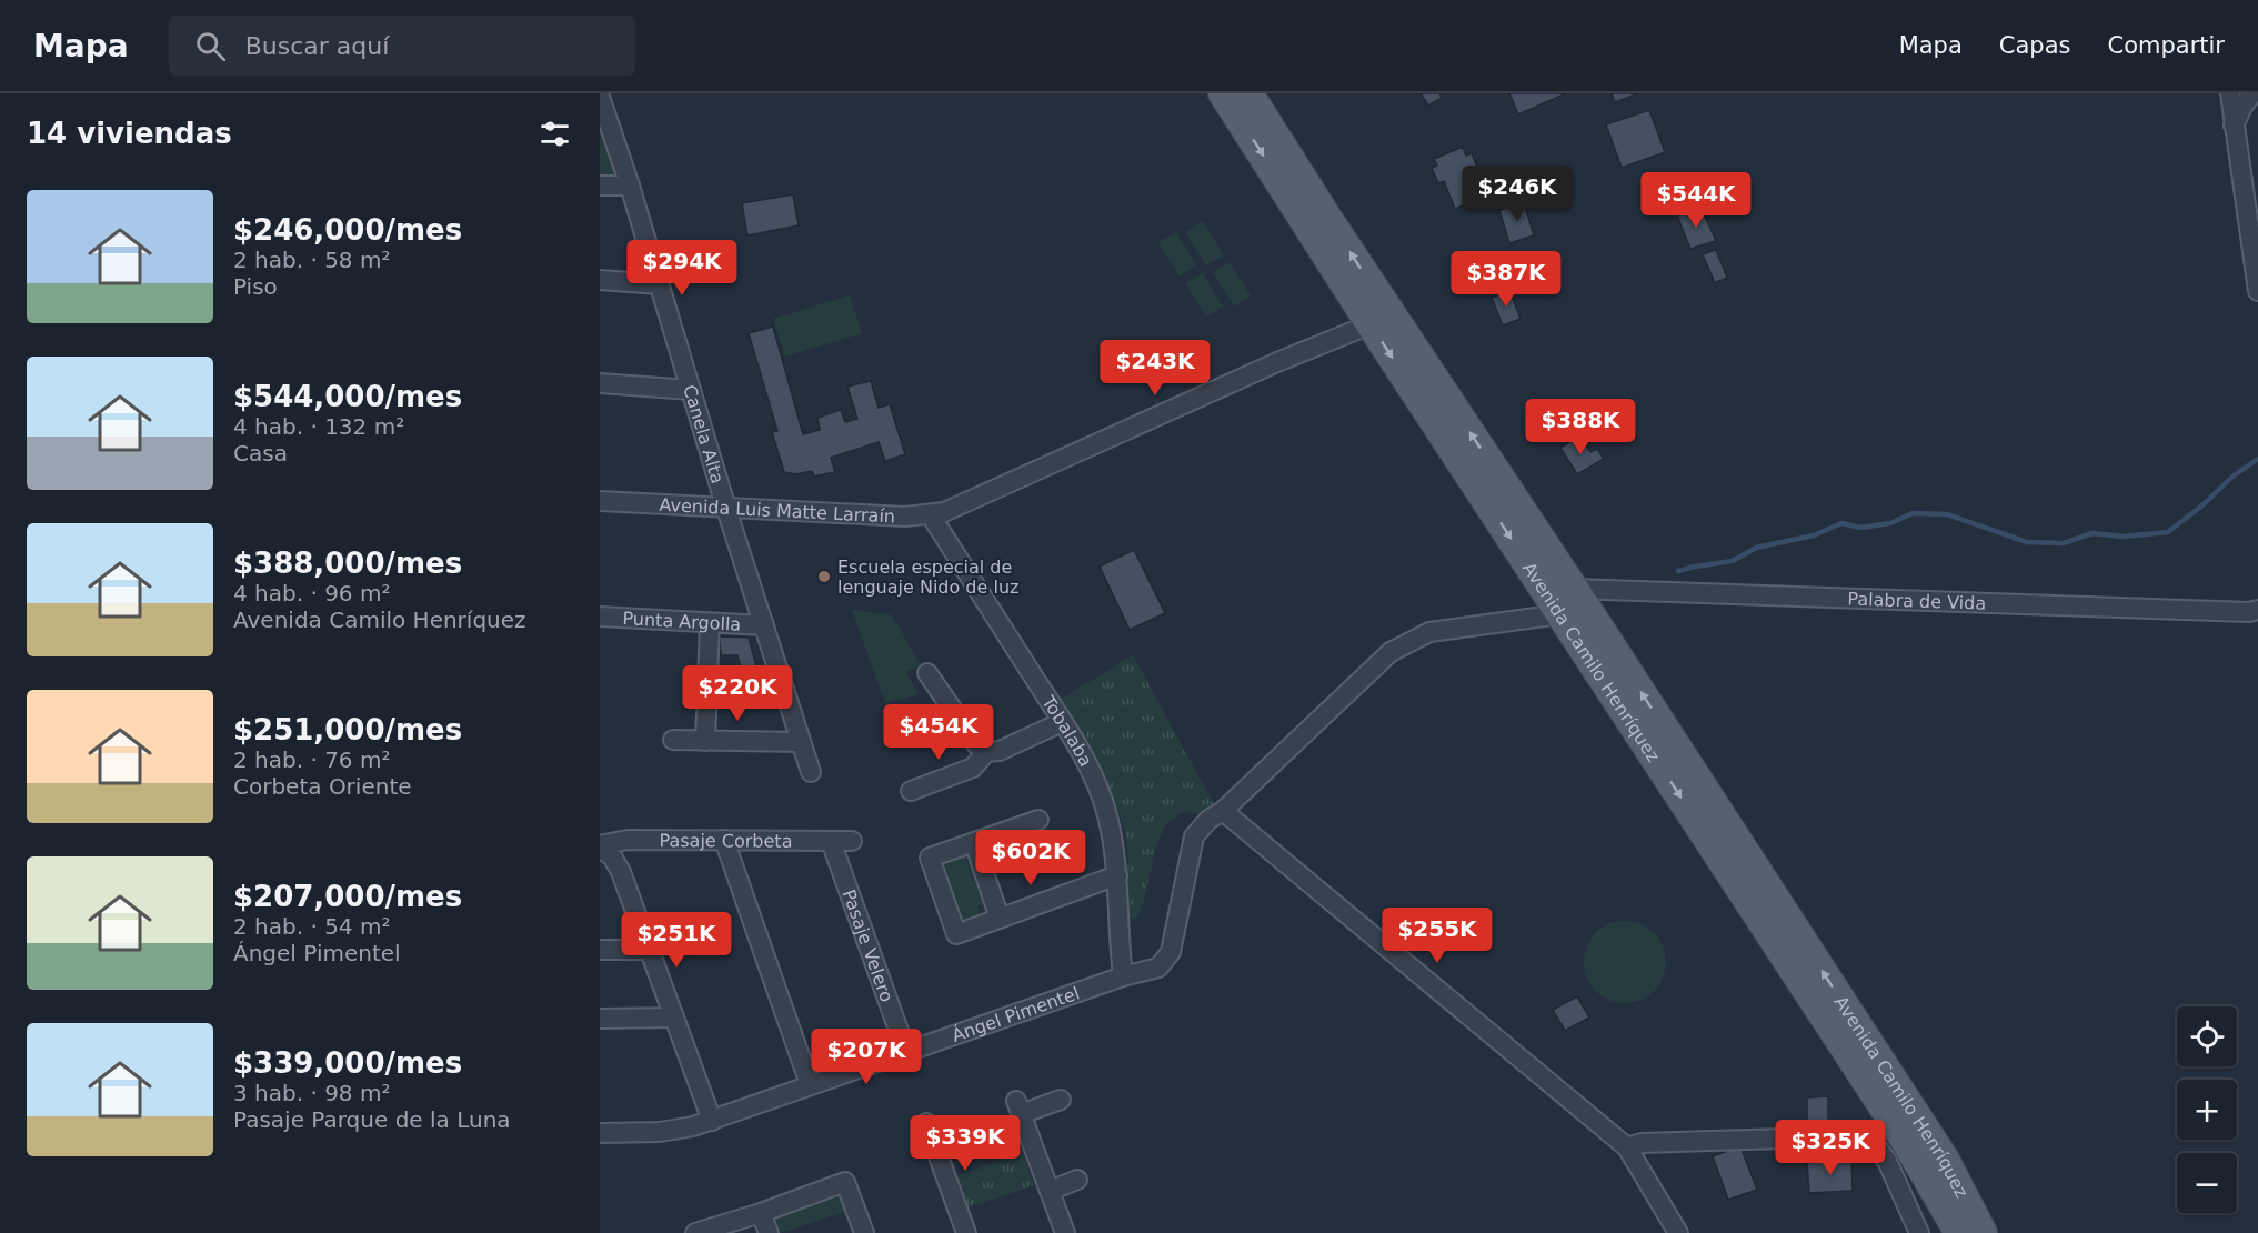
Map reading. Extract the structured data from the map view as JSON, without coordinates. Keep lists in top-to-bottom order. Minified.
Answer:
{"streets":{"main road":["Avenida Camilo Henríquez"],"street":["Canela Alta","Avenida Luis Matte Larraín","Palabra de Vida","Punta Argolla","Tobalaba","Pasaje Corbeta","Pasaje Velero","Ángel Pimentel"]},"crossings":[["Canela Alta","Avenida Luis Matte Larraín"],["Canela Alta","Punta Argolla"],["Avenida Luis Matte Larraín","Avenida Camilo Henríquez"],["Avenida Luis Matte Larraín","Tobalaba"],["Palabra de Vida","Avenida Camilo Henríquez"],["Avenida Camilo Henríquez","Ángel Pimentel"],["Tobalaba","Ángel Pimentel"],["Pasaje Corbeta","Pasaje Velero"],["Pasaje Velero","Ángel Pimentel"]],"places":["Escuela especial de lenguaje Nido de luz"],"page":{"header":"Mapa","search":"Buscar aquí","nav":["Mapa","Capas","Compartir"],"heading":"14 viviendas","price":["$246K","$544K","$294K","$387K","$243K","$388K","$220K","$454K","$602K","$255K","$251K","$207K","$339K","$325K"],"list":[{"name":"$246,000/mes","note":"2 hab. · 58 m² · Piso"},{"name":"$544,000/mes","note":"4 hab. · 132 m² · Casa"},{"name":"$388,000/mes","note":"4 hab. · 96 m² · Avenida Camilo Henríquez"},{"name":"$251,000/mes","note":"2 hab. · 76 m² · Corbeta Oriente"},{"name":"$207,000/mes","note":"2 hab. · 54 m² · Ángel Pimentel"},{"name":"$339,000/mes","note":"3 hab. · 98 m² · Pasaje Parque de la Luna"}],"map_buttons":["+","−"]}}
